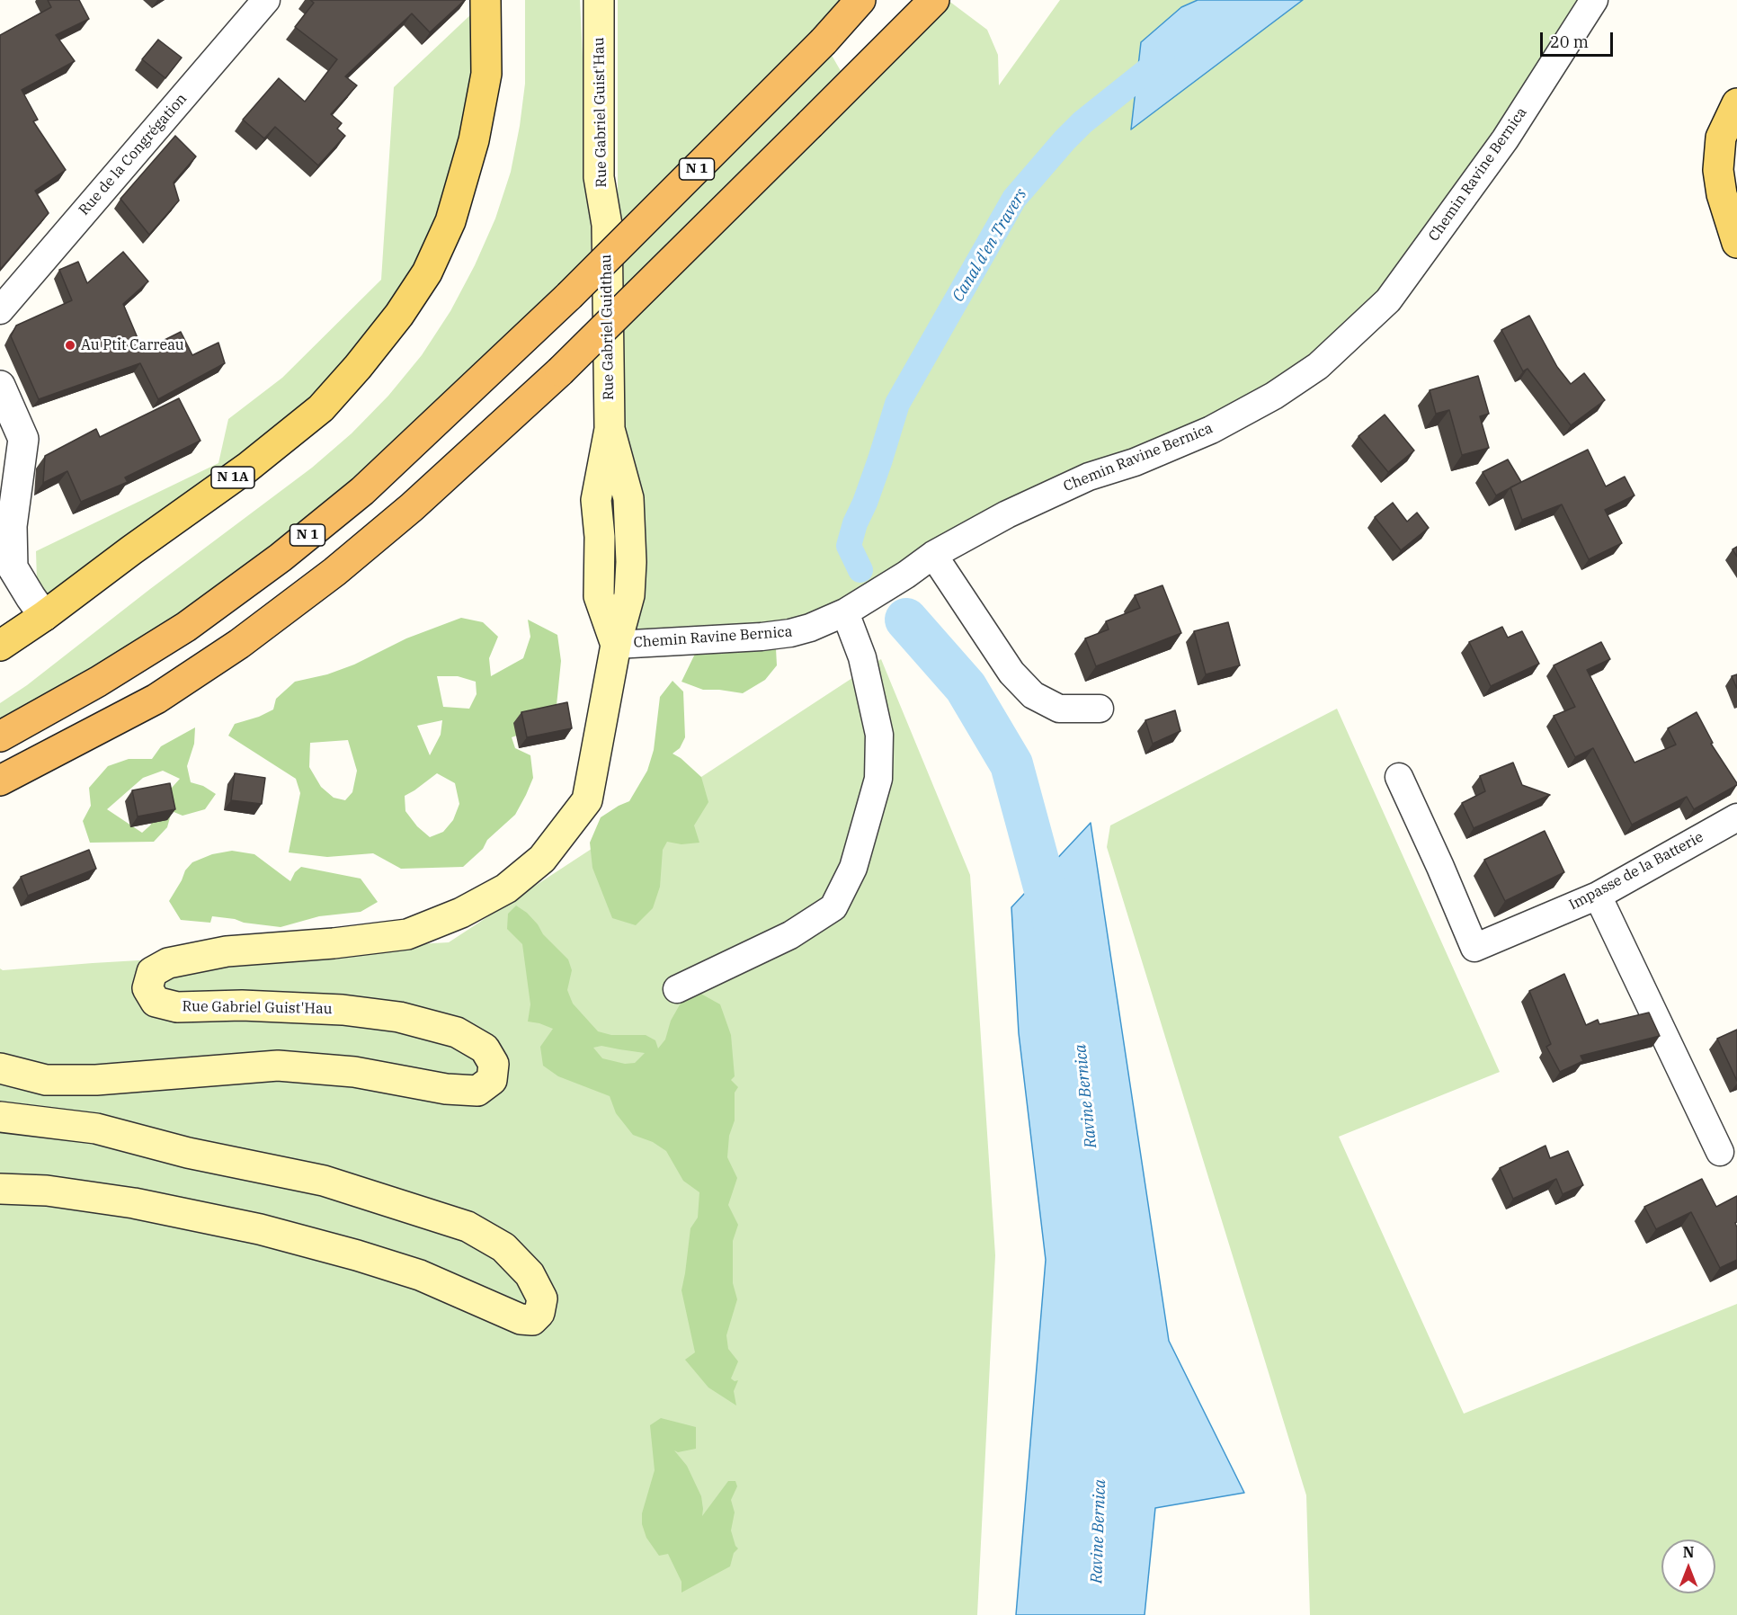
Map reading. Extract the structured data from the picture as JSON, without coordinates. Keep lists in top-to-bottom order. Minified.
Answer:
{"streets":{"highway":["N 1"],"main road":["Rue Gabriel Guist'Hau","Rue Gabriel Guidthau","N 1A"],"street":["Rue de la Congrégation","Chemin Ravine Bernica","Impasse de la Batterie"]},"crossings":[["Rue Gabriel Guist'Hau","Chemin Ravine Bernica"],["Rue Gabriel Guist'Hau","Rue Gabriel Guidthau"],["Chemin Ravine Bernica","Rue Gabriel Guidthau"]],"water":["Canal d'en Travers","Ravine Bernica"],"places":["Au Ptit Carreau"],"scale_bar":"20 m","north":"top"}
